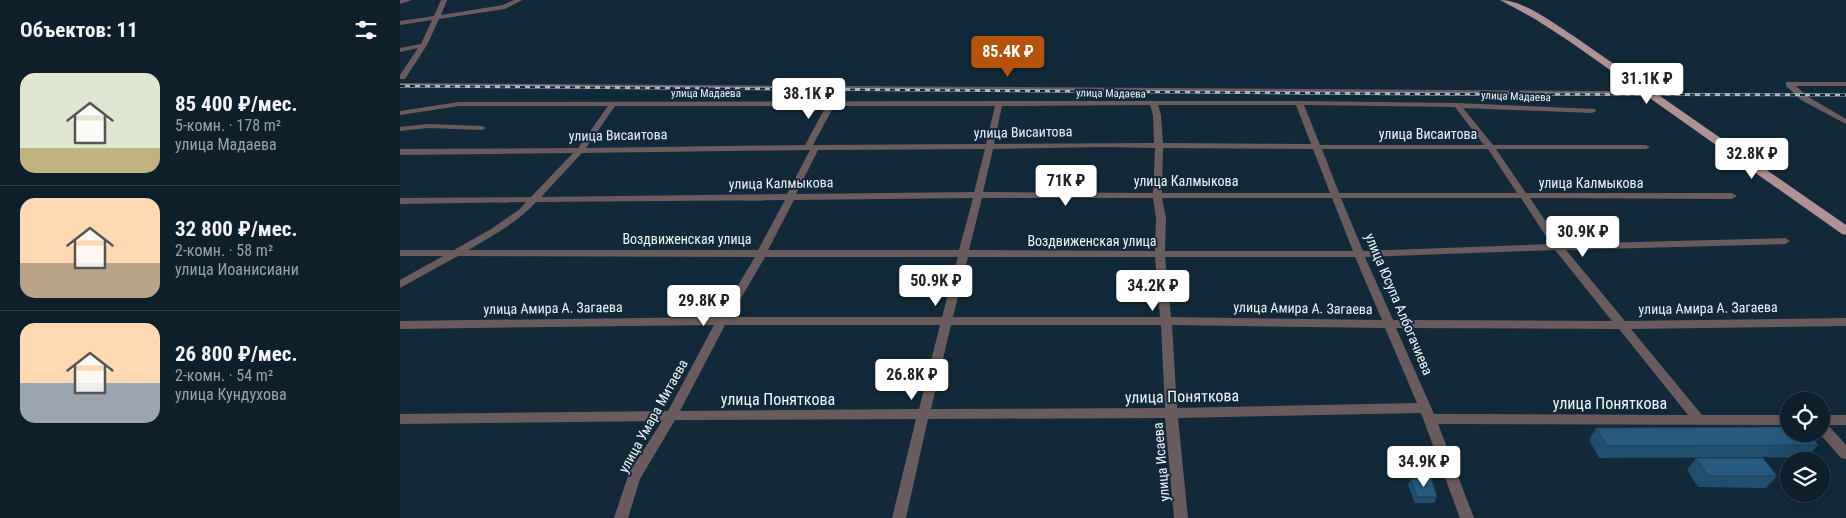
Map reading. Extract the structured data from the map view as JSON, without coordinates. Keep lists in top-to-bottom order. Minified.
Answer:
{"streets":{"street":["улица Мадаева","улица Висаитова","улица Калмыкова","Воздвиженская улица","улица Юсупа Албогачиева","улица Амира А. Загаева","улица Поняткова","улица Умара Митаева","улица Исаева"]},"crossings":[["улица Мадаева","улица Юсупа Албогачиева"],["улица Мадаева","улица Умара Митаева"],["улица Мадаева","улица Исаева"],["улица Висаитова","улица Юсупа Албогачиева"],["улица Висаитова","улица Умара Митаева"],["улица Висаитова","улица Исаева"],["улица Калмыкова","улица Юсупа Албогачиева"],["улица Калмыкова","улица Умара Митаева"],["улица Калмыкова","улица Исаева"],["Воздвиженская улица","улица Юсупа Албогачиева"],["Воздвиженская улица","улица Умара Митаева"],["Воздвиженская улица","улица Исаева"],["улица Юсупа Албогачиева","улица Амира А. Загаева"],["улица Юсупа Албогачиева","улица Поняткова"],["улица Амира А. Загаева","улица Умара Митаева"],["улица Амира А. Загаева","улица Исаева"],["улица Поняткова","улица Умара Митаева"],["улица Поняткова","улица Исаева"]],"page":{"heading":"Объектов: 11","price":["85.4K ₽","31.1K ₽","38.1K ₽","32.8K ₽","71K ₽","30.9K ₽","50.9K ₽","34.2K ₽","29.8K ₽","26.8K ₽","34.9K ₽"],"list":[{"name":"85 400 ₽/мес.","note":"5-комн. · 178 m² · улица Мадаева"},{"name":"32 800 ₽/мес.","note":"2-комн. · 58 m² · улица Иоанисиани"},{"name":"26 800 ₽/мес.","note":"2-комн. · 54 m² · улица Кундухова"}]}}
